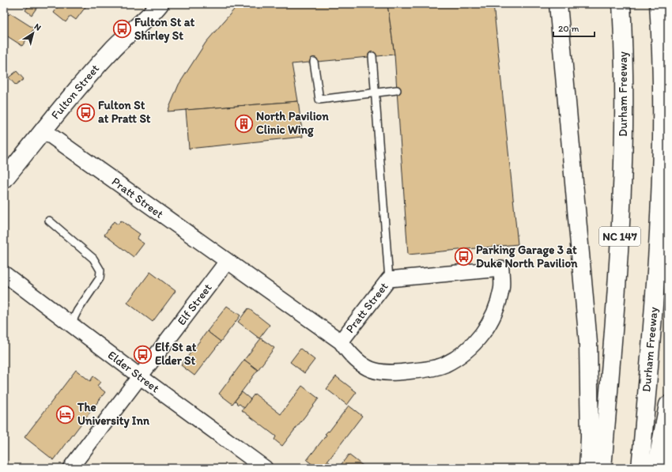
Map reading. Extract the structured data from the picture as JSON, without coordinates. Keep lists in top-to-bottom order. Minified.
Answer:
{"streets":{"main road":["Fulton Street","Durham Freeway","NC 147"],"street":["Pratt Street","Elf Street","Elder Street"]},"crossings":[["Fulton Street","Pratt Street"],["Pratt Street","Elf Street"],["Elf Street","Elder Street"]],"places":{"bus stop":["Fulton St at Shirley St","Fulton St at Pratt St","Parking Garage 3 at Duke North Pavilion","Elf St at Elder St"],"building":["North Pavilion Clinic Wing"],"hotel":["The University Inn"]},"scale_bar":"20 m","north":"top right"}
